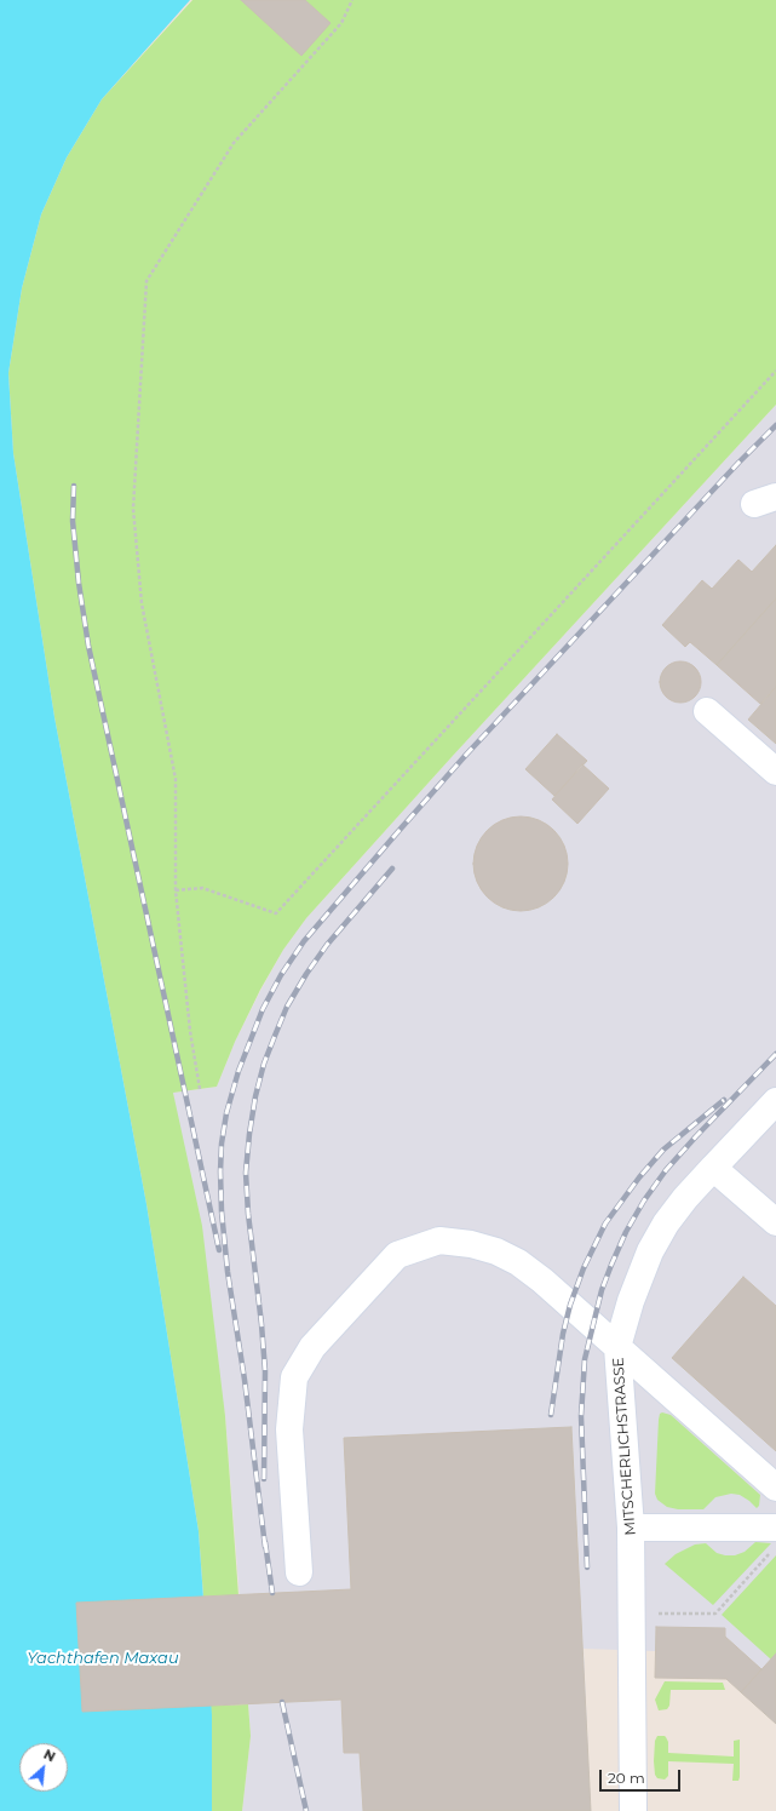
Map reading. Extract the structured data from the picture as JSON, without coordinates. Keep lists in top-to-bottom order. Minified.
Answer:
{"streets":{"street":["MITSCHERLICHSTRASSE"]},"water":["Yachthafen Maxau"],"scale_bar":"20 m","north":"top right"}
